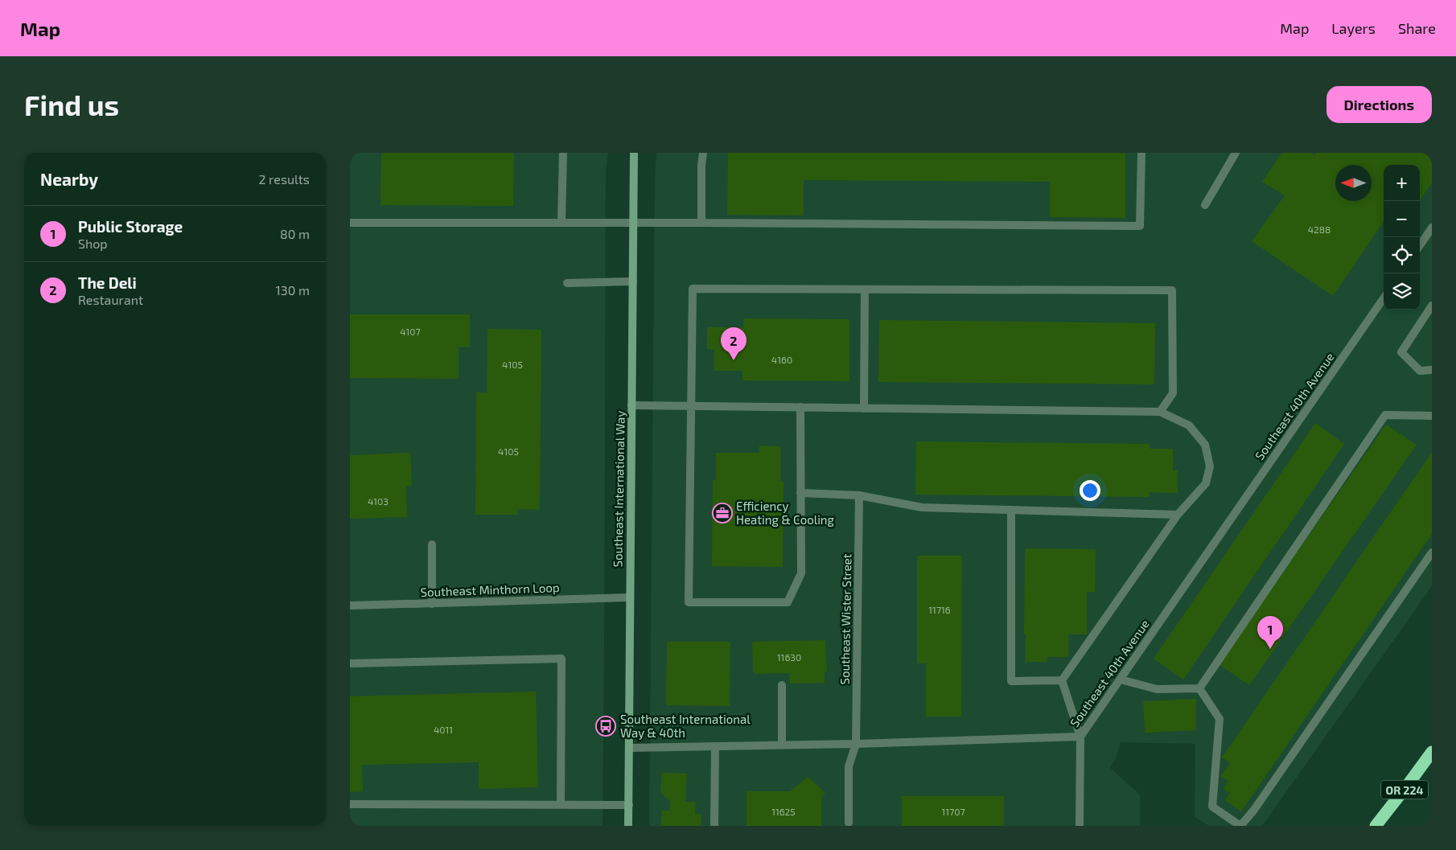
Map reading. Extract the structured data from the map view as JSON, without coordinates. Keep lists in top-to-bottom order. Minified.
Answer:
{"streets":{"highway":["OR 224"],"street":["Southeast 40th Avenue","Southeast International Way","Southeast Minthorn Loop","Southeast Wister Street"]},"crossings":[["Southeast 40th Avenue","Southeast International Way"],["Southeast 40th Avenue","Southeast Wister Street"],["Southeast International Way","Southeast Minthorn Loop"]],"places":{"office":["Efficiency Heating & Cooling"],"bus stop":["Southeast International Way & 40th"]},"house_numbers":["4288","4107","4160","4105","4105","4103","11716","11630","4011","11625","11707"],"north":"left","page":{"header":"Map","nav":["Map","Layers","Share"],"buttons":"Directions","title":"Find us","heading":["Nearby","2 results"],"map_buttons":["+","−"],"list":[{"mark":"1","name":"Public Storage","note":"Shop","value":"80 m"},{"mark":"2","name":"The Deli","note":"Restaurant","value":"130 m"}],"pins":["2","1"]}}
